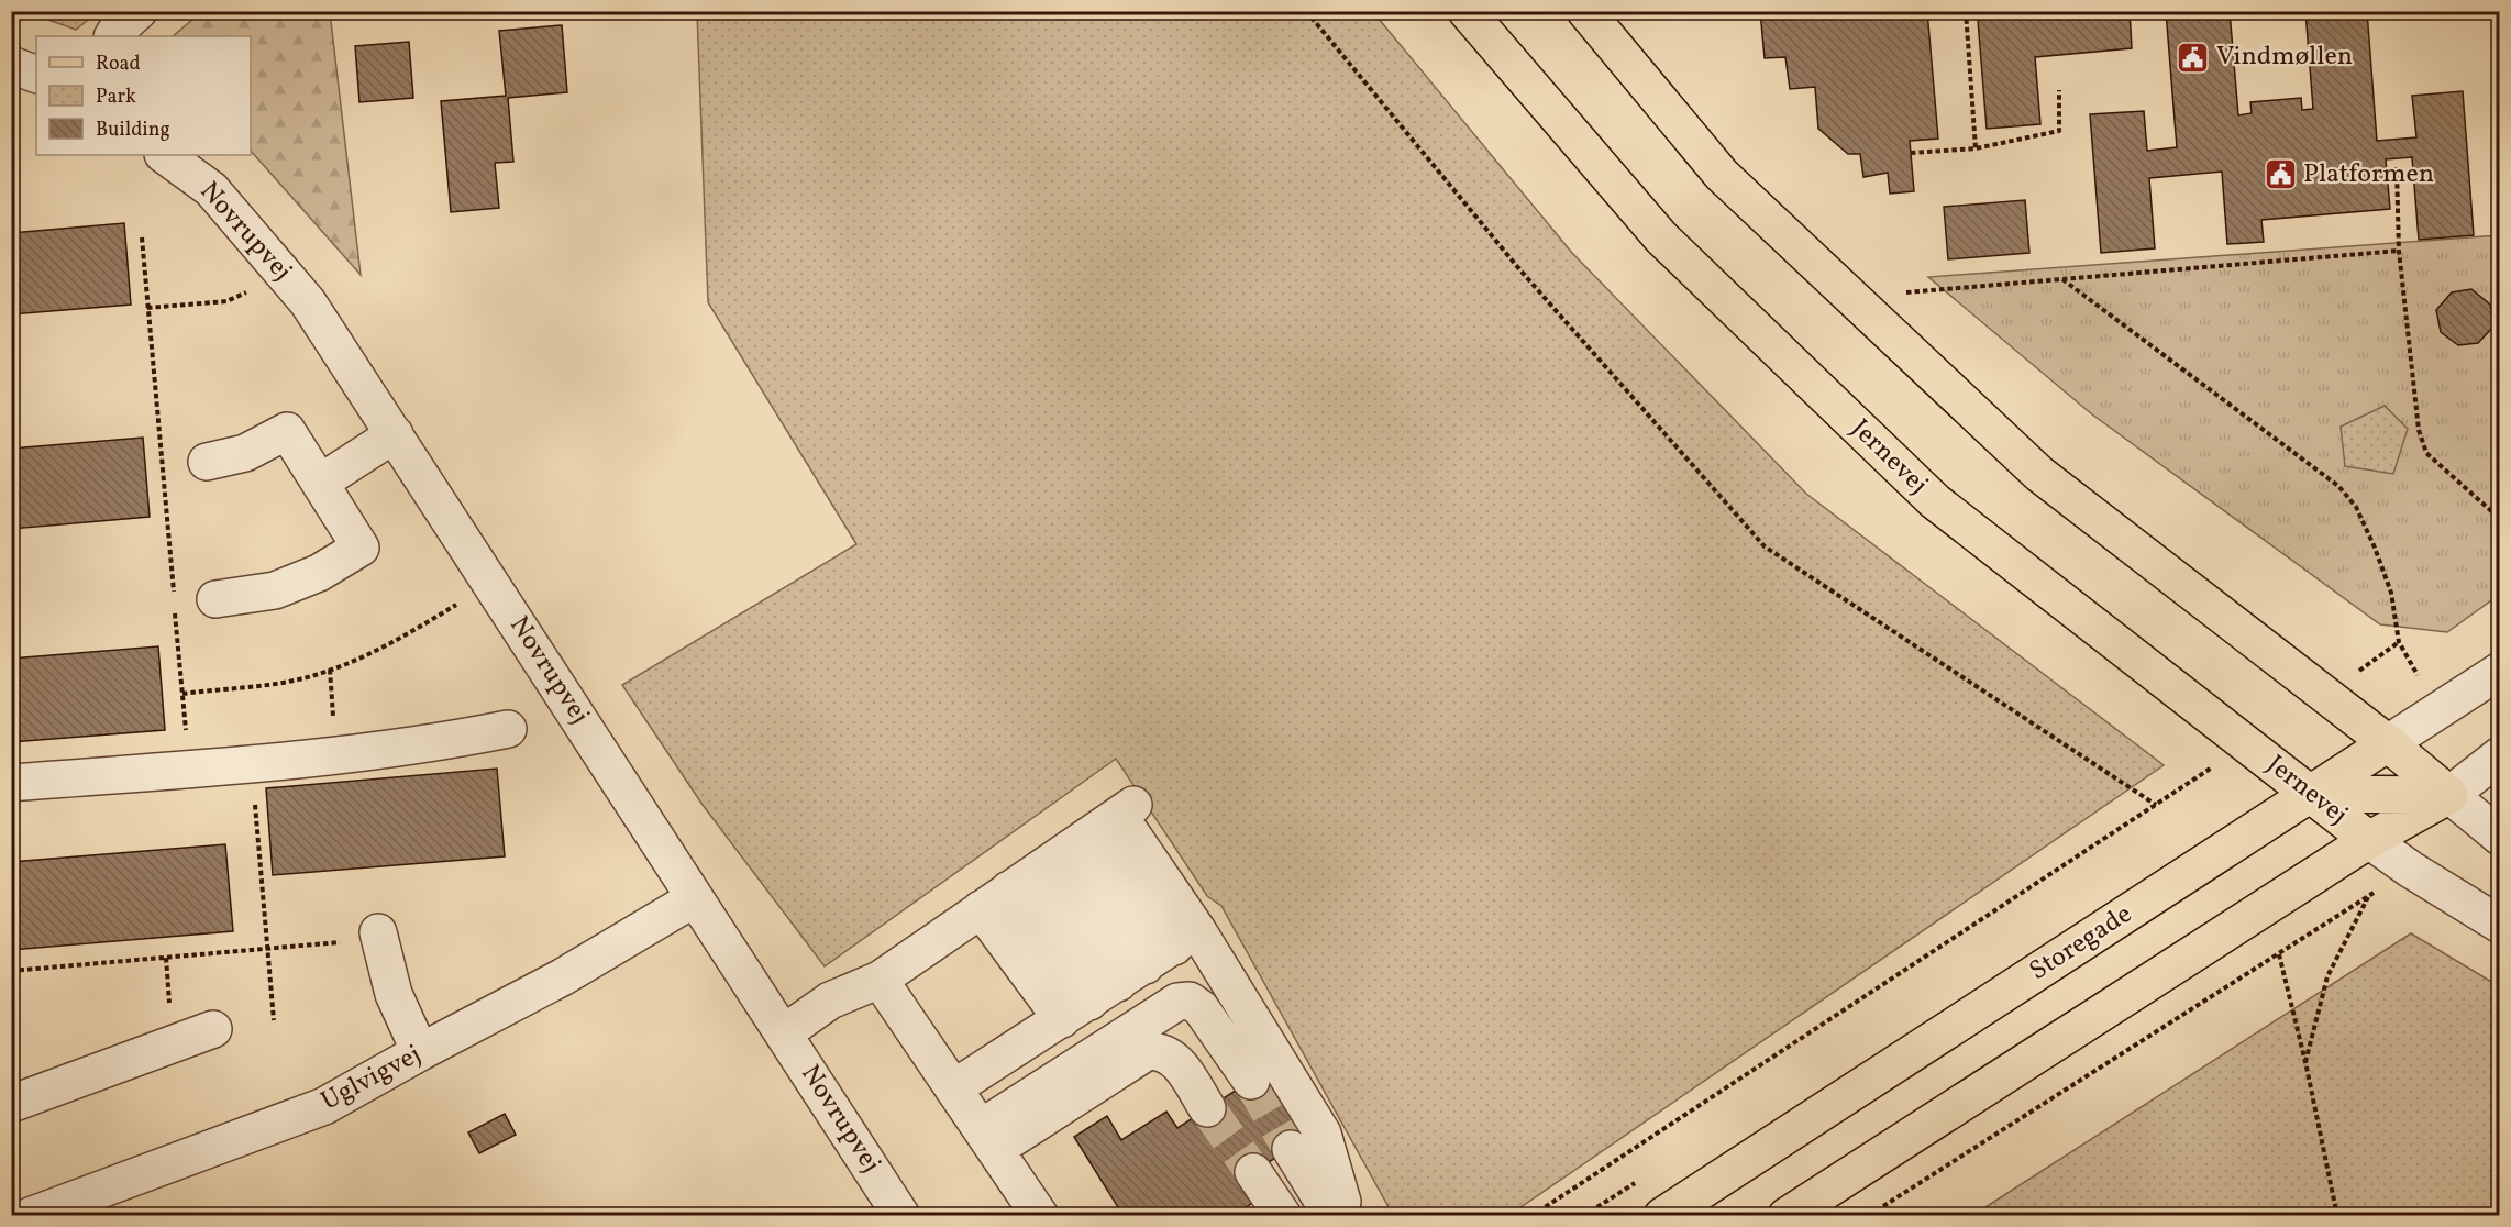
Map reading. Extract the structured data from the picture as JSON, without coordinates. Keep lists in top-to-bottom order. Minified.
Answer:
{"streets":{"main road":["Jernevej","Storegade"],"street":["Novrupvej","Uglvigvej"]},"crossings":[["Novrupvej","Uglvigvej"],["Jernevej","Storegade"]],"places":{"public building":["Vindmøllen","Platformen"]},"legend":["Road","Park","Building"]}
